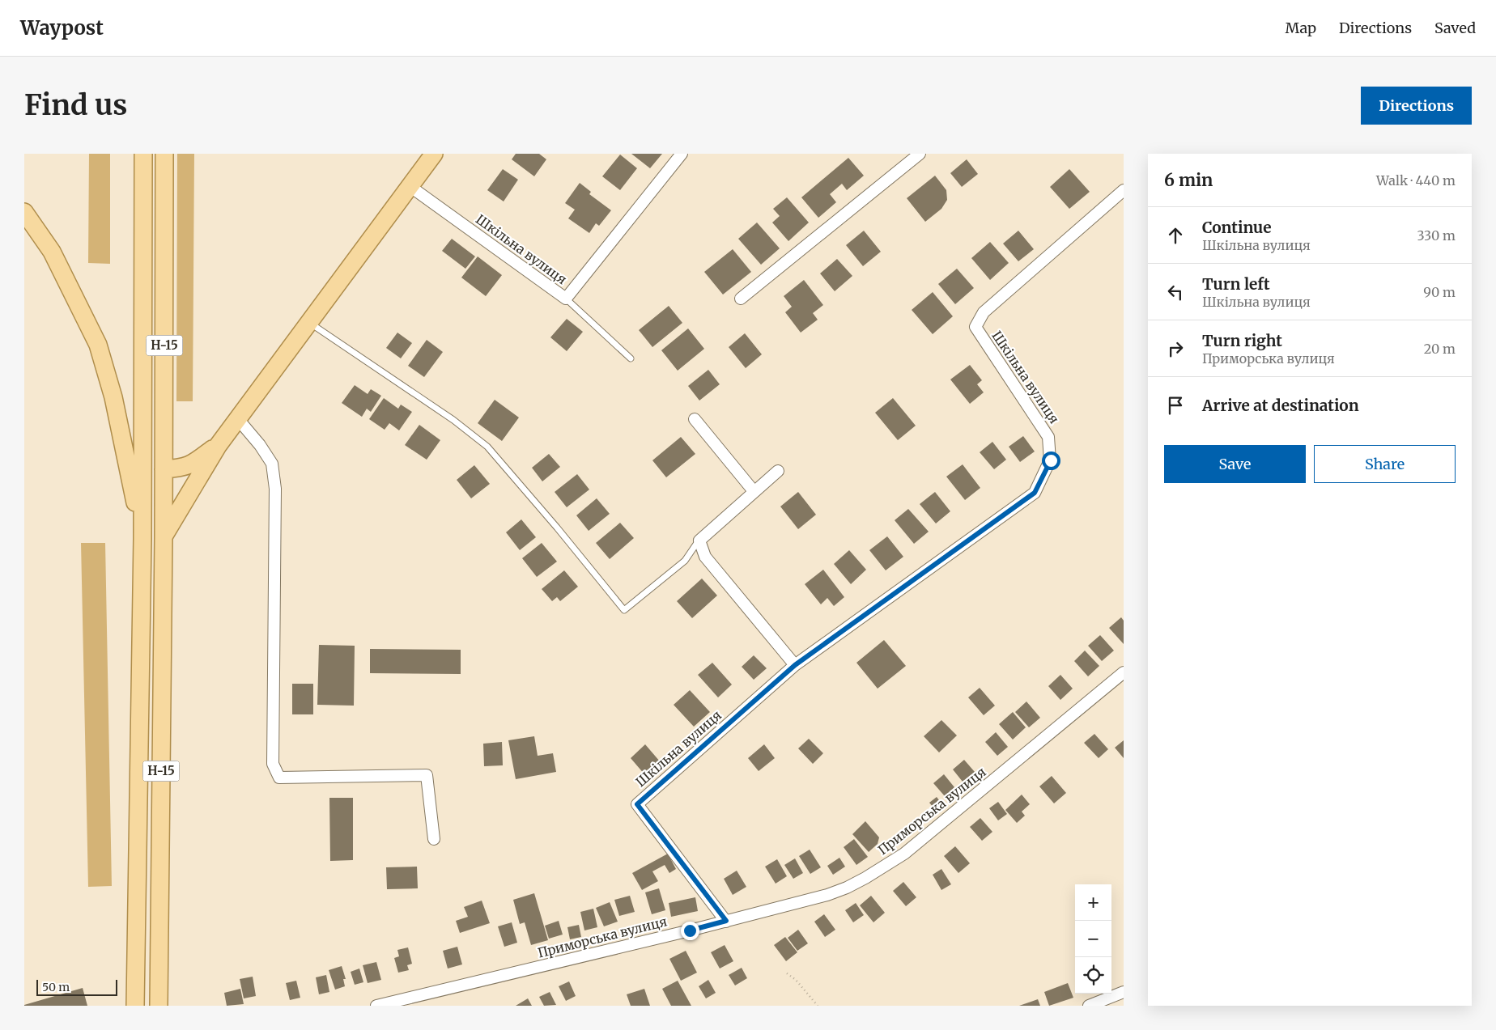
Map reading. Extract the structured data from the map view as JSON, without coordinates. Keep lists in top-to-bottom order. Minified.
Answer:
{"streets":{"main road":["Н-15"],"street":["Шкільна вулиця","Приморська вулиця"]},"crossings":[["Шкільна вулиця","Приморська вулиця"]],"scale_bar":"50 m","page":{"header":"Waypost","nav":["Map","Directions","Saved"],"buttons":["Directions",["Save","Share"]],"title":"Find us","heading":["6 min","Walk · 440 m"],"list":[["Continue","Шкільна вулиця","330 m"],["Turn left","Шкільна вулиця","90 m"],["Turn right","Приморська вулиця","20 m"],"Arrive at destination"],"map_buttons":["+","−"],"scale":"50 m"}}
